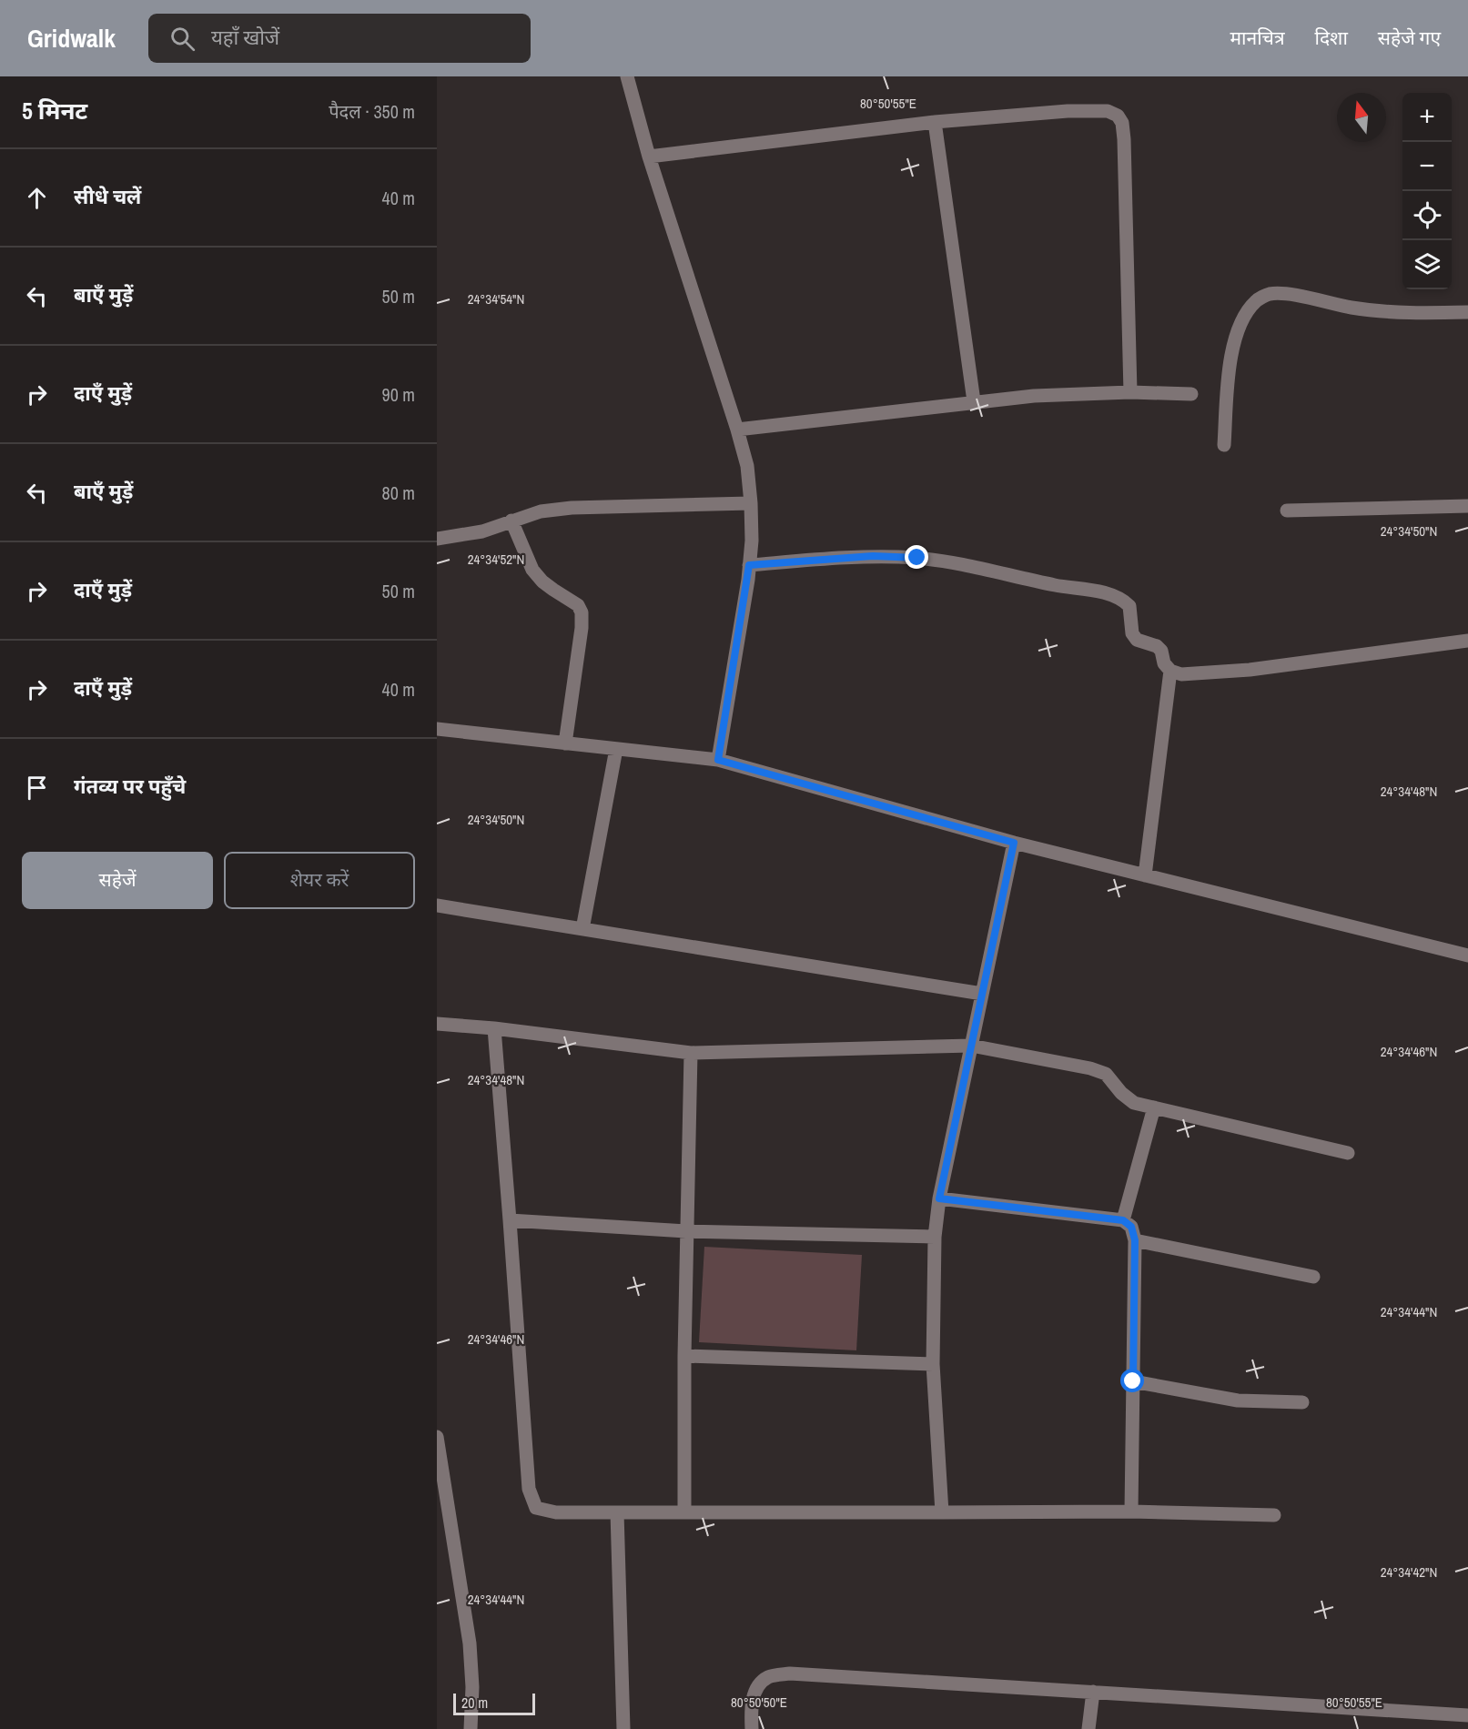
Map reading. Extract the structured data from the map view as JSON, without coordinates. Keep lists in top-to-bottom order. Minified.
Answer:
{"scale_bar":"20 m","north":"top","page":{"header":"Gridwalk","search":"यहाँ खोजें","nav":["मानचित्र","दिशा","सहेजे गए"],"heading":["5 मिनट","पैदल · 350 m"],"map_buttons":["+","−"],"list":[["सीधे चलें","40 m"],["बाएँ मुड़ें","50 m"],["दाएँ मुड़ें","90 m"],["बाएँ मुड़ें","80 m"],["दाएँ मुड़ें","50 m"],["दाएँ मुड़ें","40 m"],"गंतव्य पर पहुँचे"],"buttons":["सहेजें","शेयर करें"],"scale":"20 m"},"coordinates":["80°50'55\"E","24°34'54\"N","24°34'50\"N","24°34'52\"N","24°34'48\"N","24°34'46\"N","24°34'44\"N","24°34'42\"N","80°50'50\"E"]}
